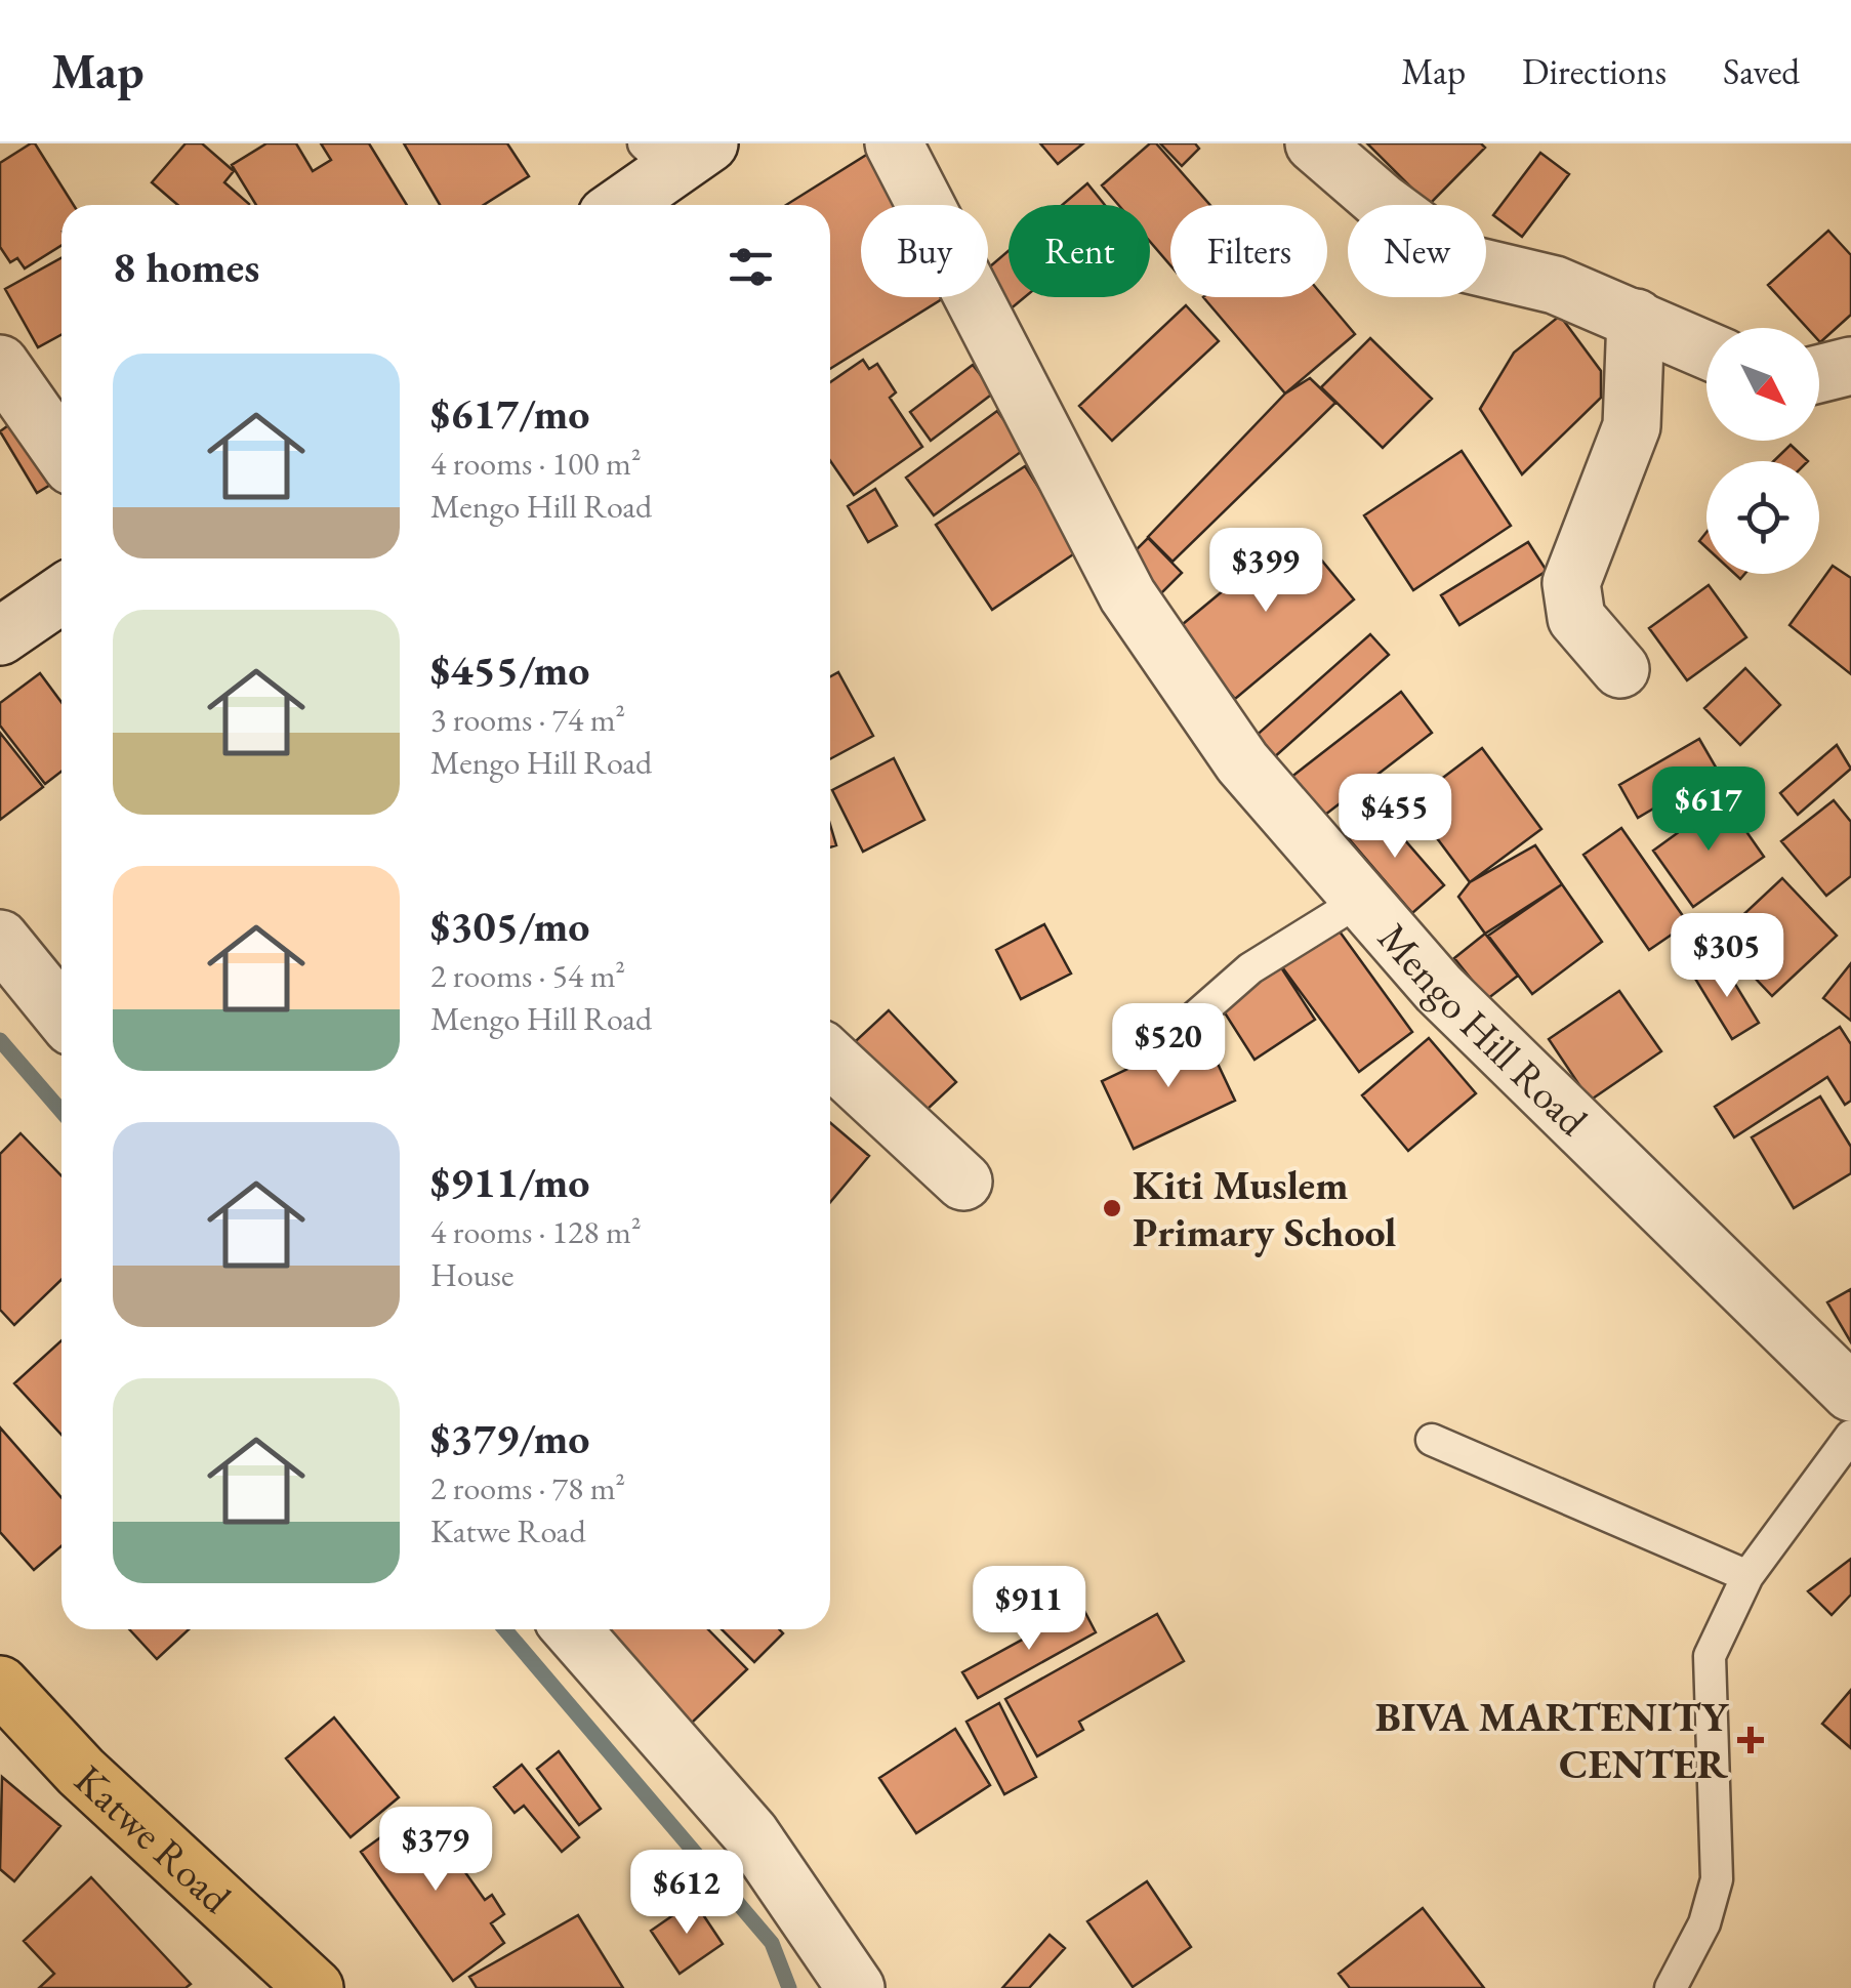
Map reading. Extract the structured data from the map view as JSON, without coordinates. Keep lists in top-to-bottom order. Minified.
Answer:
{"streets":{"highway":["Katwe Road"],"street":["Mengo Hill Road"]},"places":{"other":["Kiti Muslem Primary School"],"health":["BIVA MARTENITY CENTER"]},"north":"bottom right","page":{"header":"Map","nav":["Map","Directions","Saved"],"chip":["Buy","Rent","Filters","New"],"heading":"8 homes","list":[{"name":"$617/mo","note":"4 rooms · 100 m² · Mengo Hill Road"},{"name":"$455/mo","note":"3 rooms · 74 m² · Mengo Hill Road"},{"name":"$305/mo","note":"2 rooms · 54 m² · Mengo Hill Road"},{"name":"$911/mo","note":"4 rooms · 128 m² · House"},{"name":"$379/mo","note":"2 rooms · 78 m² · Katwe Road"}],"price":["$399","$617","$455","$305","$520","$911","$379","$612"]}}
